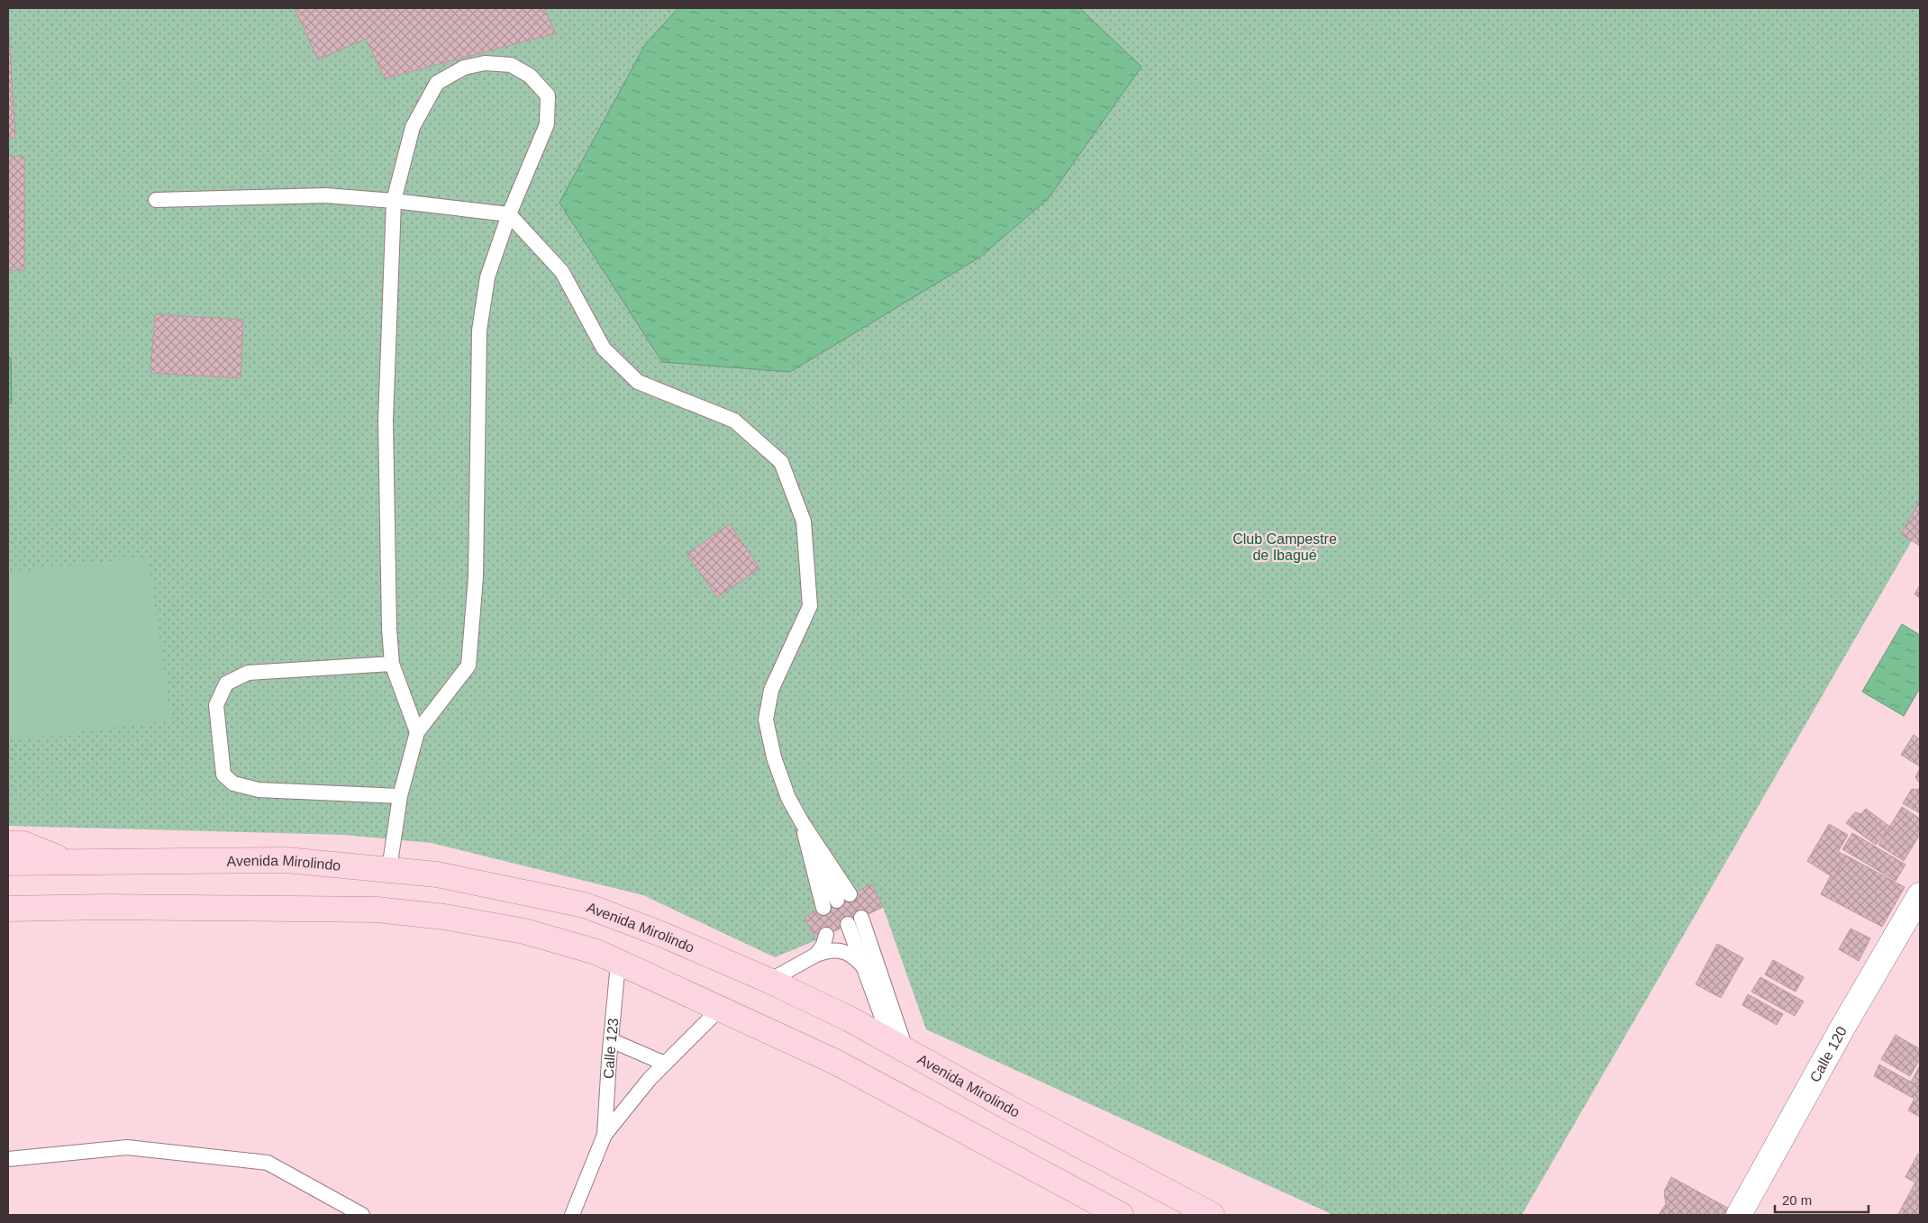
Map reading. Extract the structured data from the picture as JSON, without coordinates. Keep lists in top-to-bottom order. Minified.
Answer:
{"streets":{"main road":["Avenida Mirolindo"],"street":["Calle 120"],"lane":["Calle 123"]},"parks":["Club Campestre de Ibagué"],"scale_bar":"20 m"}
